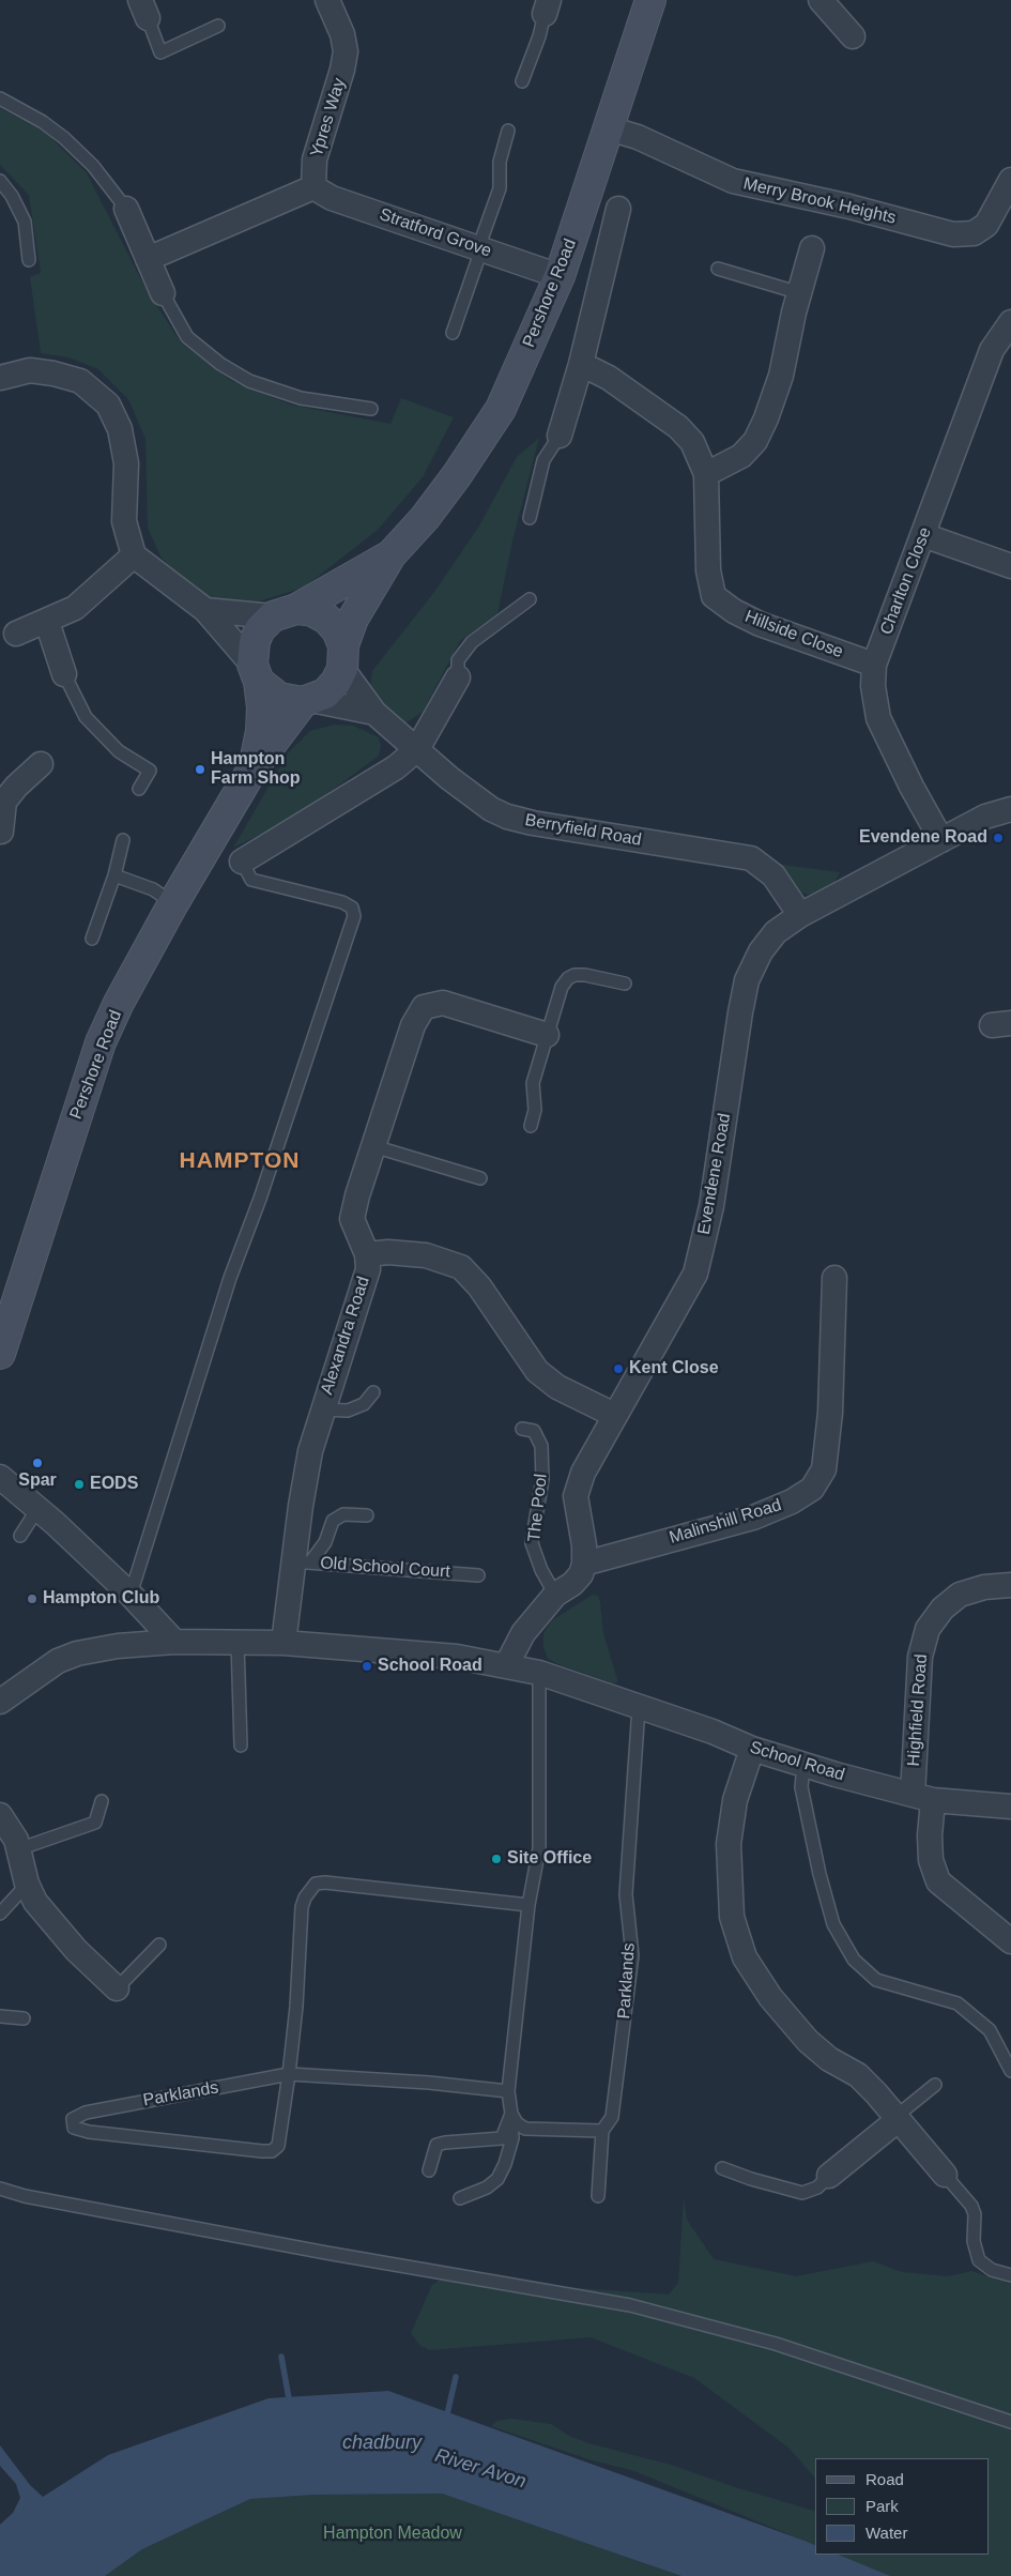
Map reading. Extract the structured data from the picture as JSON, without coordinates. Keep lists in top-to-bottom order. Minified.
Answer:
{"streets":{"main road":["Pershore Road"],"street":["Ypres Way","Merry Brook Heights","Stratford Grove","Charlton Close","Hillside Close","Berryfield Road","Evendene Road","Alexandra Road","Malinshill Road","Highfield Road","School Road"],"lane":["The Pool","Old School Court","Parklands"]},"crossings":[["Ypres Way","Stratford Grove"],["Merry Brook Heights","Pershore Road"],["Stratford Grove","Pershore Road"],["Pershore Road","Berryfield Road"],["Charlton Close","Hillside Close"],["Charlton Close","Evendene Road"],["Berryfield Road","Evendene Road"],["Evendene Road","Malinshill Road"],["Alexandra Road","Old School Court"],["Alexandra Road","School Road"],["Highfield Road","School Road"],["School Road","Parklands"]],"districts":["HAMPTON"],"water":["chadbury","River Avon"],"parks":["Hampton Meadow"],"places":["Hampton Farm Shop","Evendene Road","Kent Close","Spar","EODS","Hampton Club","School Road","Site Office"],"legend":["Road","Park","Water"]}
